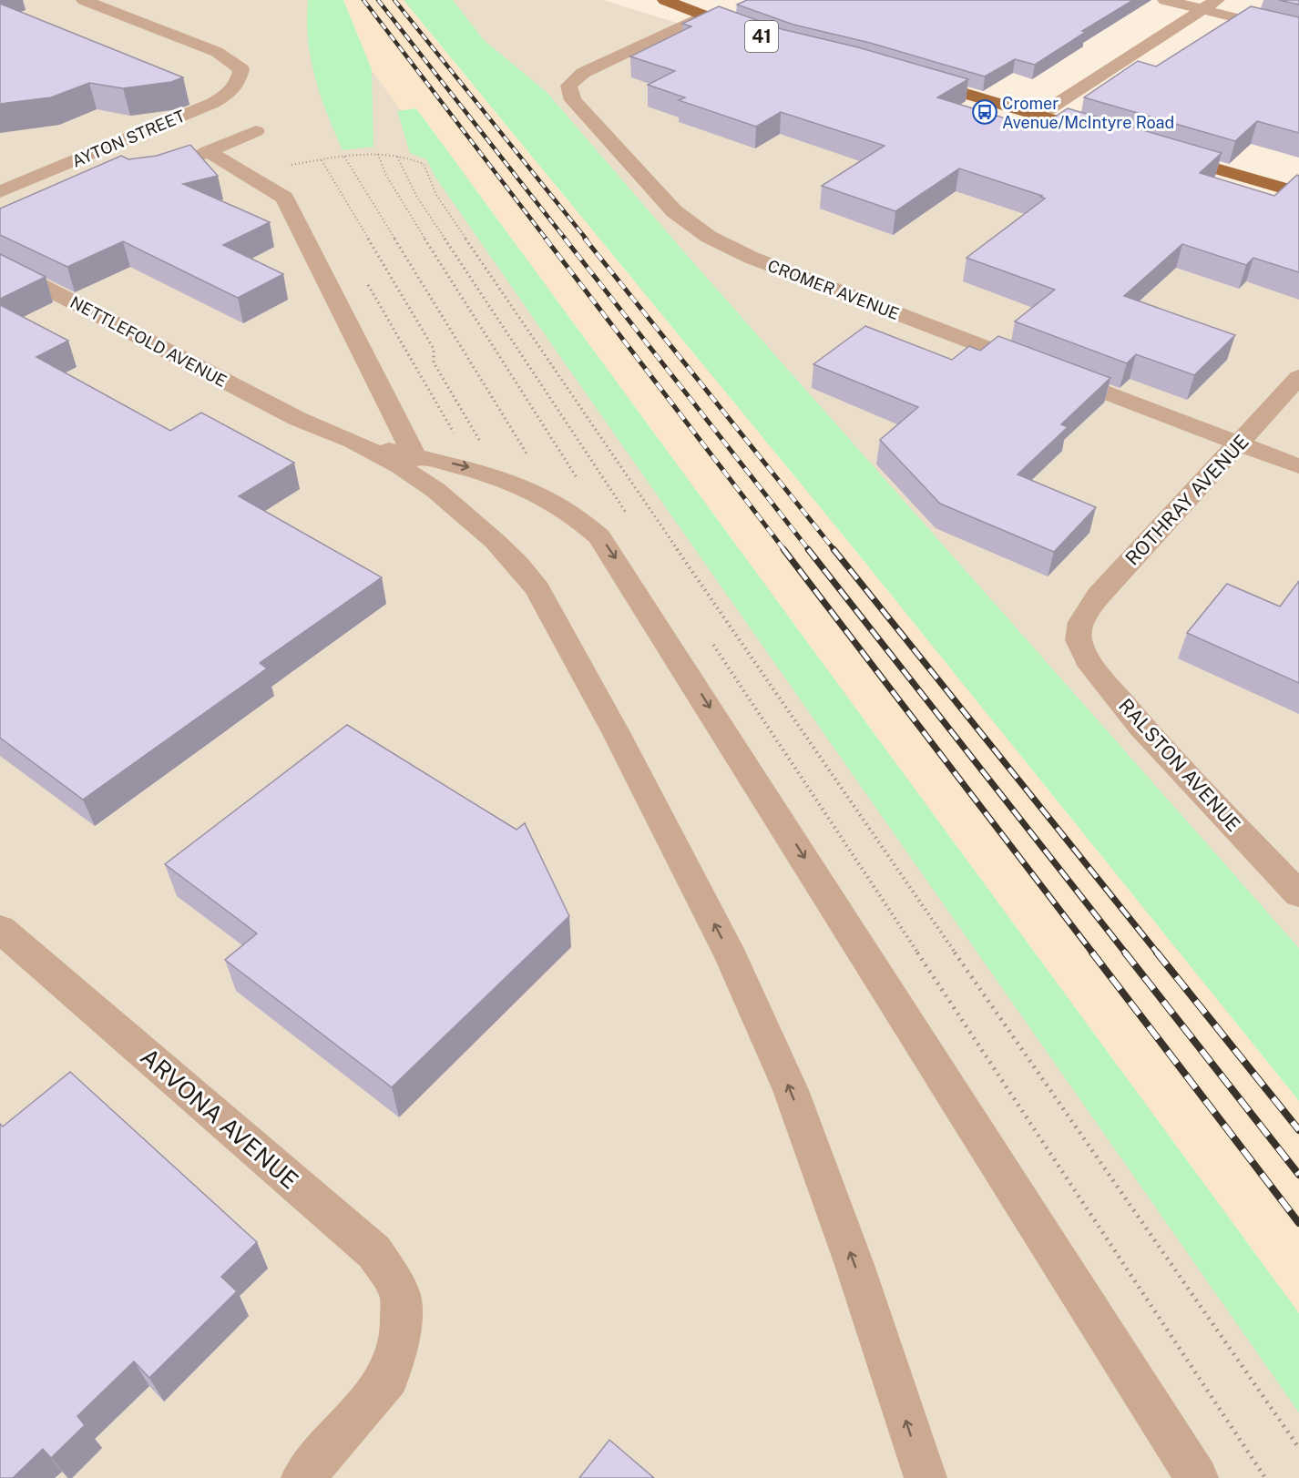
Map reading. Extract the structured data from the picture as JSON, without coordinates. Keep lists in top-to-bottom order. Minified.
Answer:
{"streets":{"main road":["41"],"street":["AYTON STREET","CROMER AVENUE","NETTLEFOLD AVENUE","ROTHRAY AVENUE","RALSTON AVENUE","ARVONA AVENUE"]},"crossings":[["41","CROMER AVENUE"],["CROMER AVENUE","ROTHRAY AVENUE"],["ROTHRAY AVENUE","RALSTON AVENUE"]],"places":{"bus stop":["Cromer Avenue/McIntyre Road"]}}
